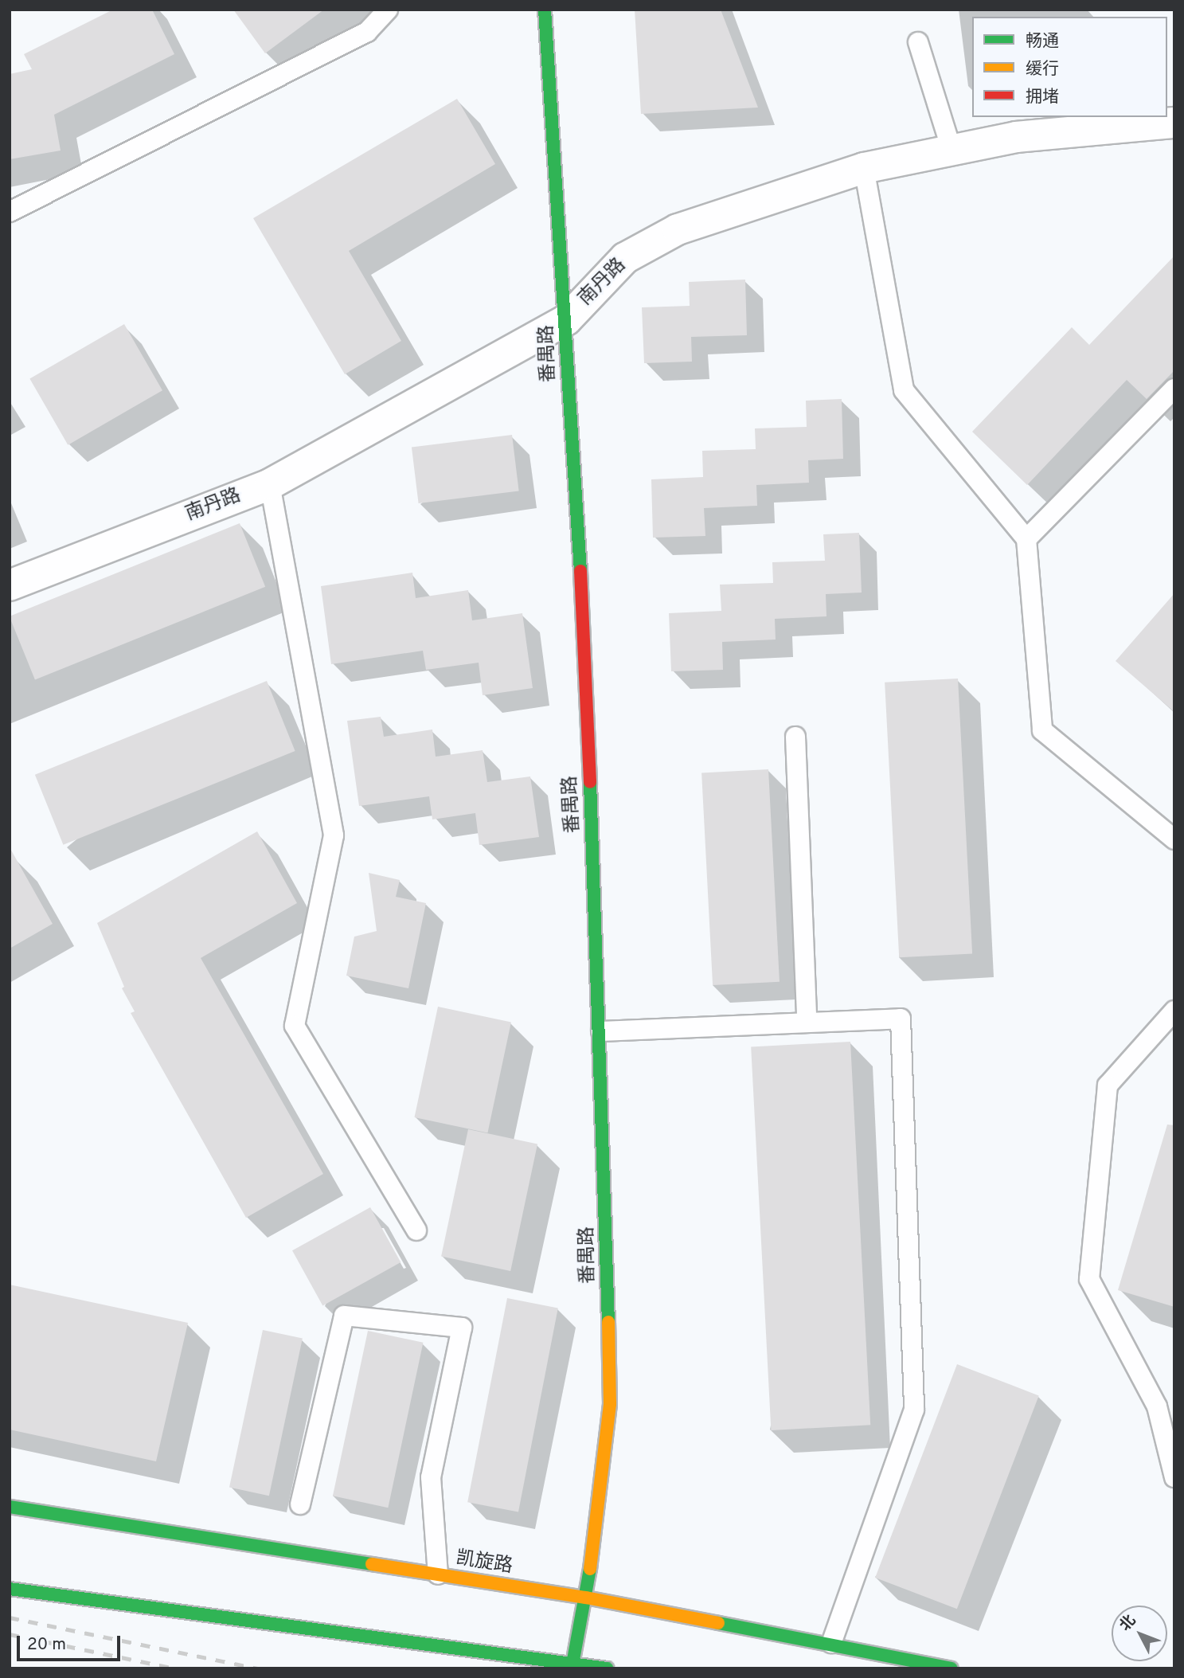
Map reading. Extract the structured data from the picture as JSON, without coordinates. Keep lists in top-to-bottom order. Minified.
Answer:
{"streets":{"street":["南丹路","番禺路","凯旋路"]},"crossings":[["南丹路","番禺路"],["番禺路","凯旋路"]],"legend":["畅通","缓行","拥堵"],"scale_bar":"20 m","north":"top left"}
